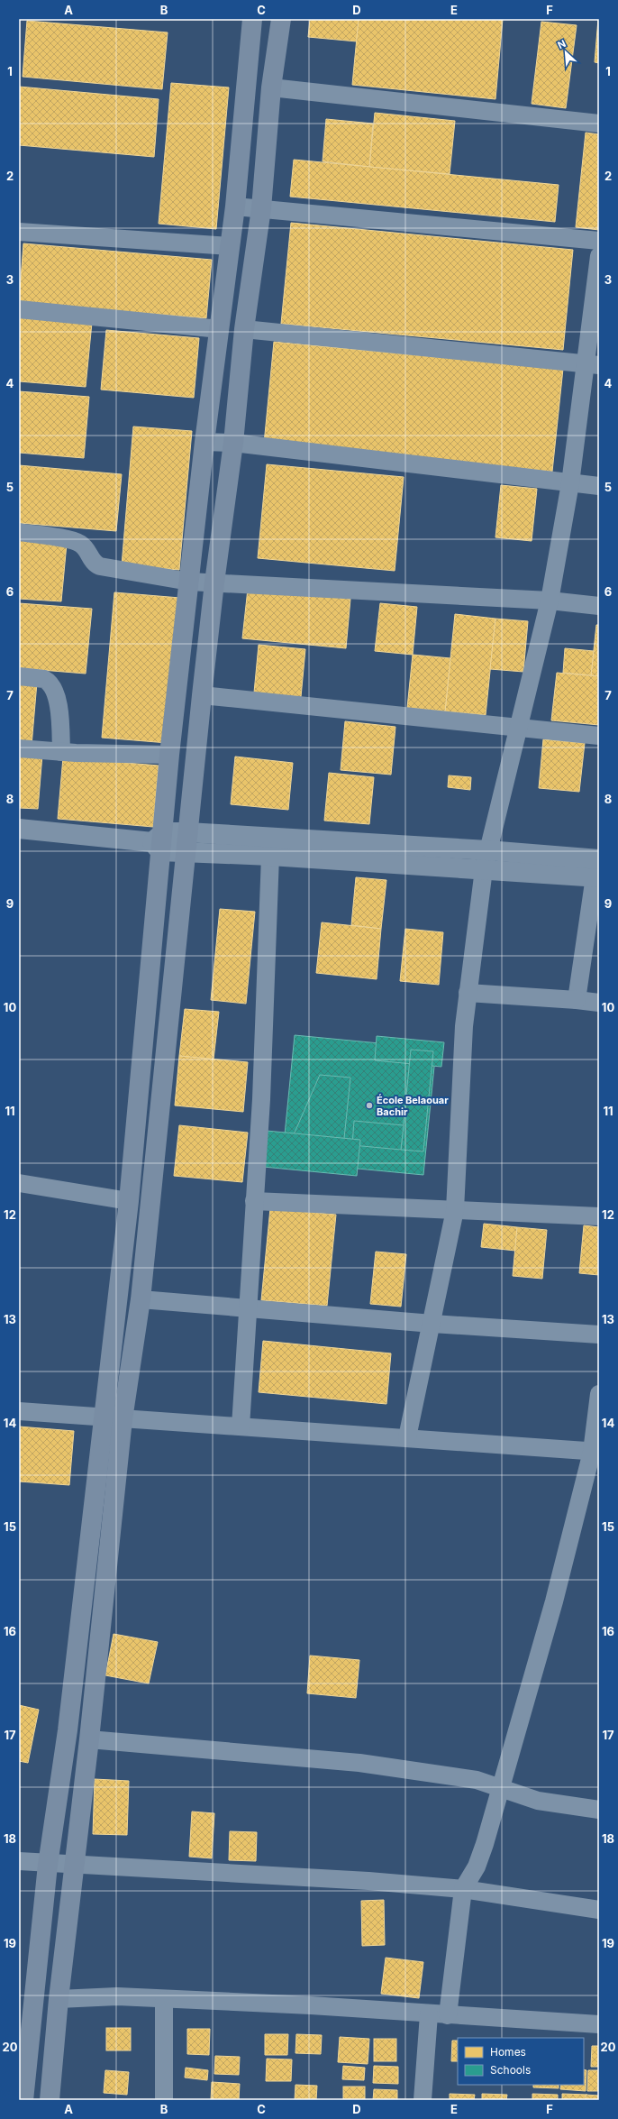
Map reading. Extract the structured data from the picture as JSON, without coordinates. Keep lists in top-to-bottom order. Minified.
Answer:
{"places":["École Belaouar Bachir"],"legend":["Homes","Schools"],"north":"top left","grid":{"columns":["A","B","C","D","E","F"],"rows":["1","2","3","4","5","6","7","8","9","10","11","12","13","14","15","16","17","18","19","20"]}}
